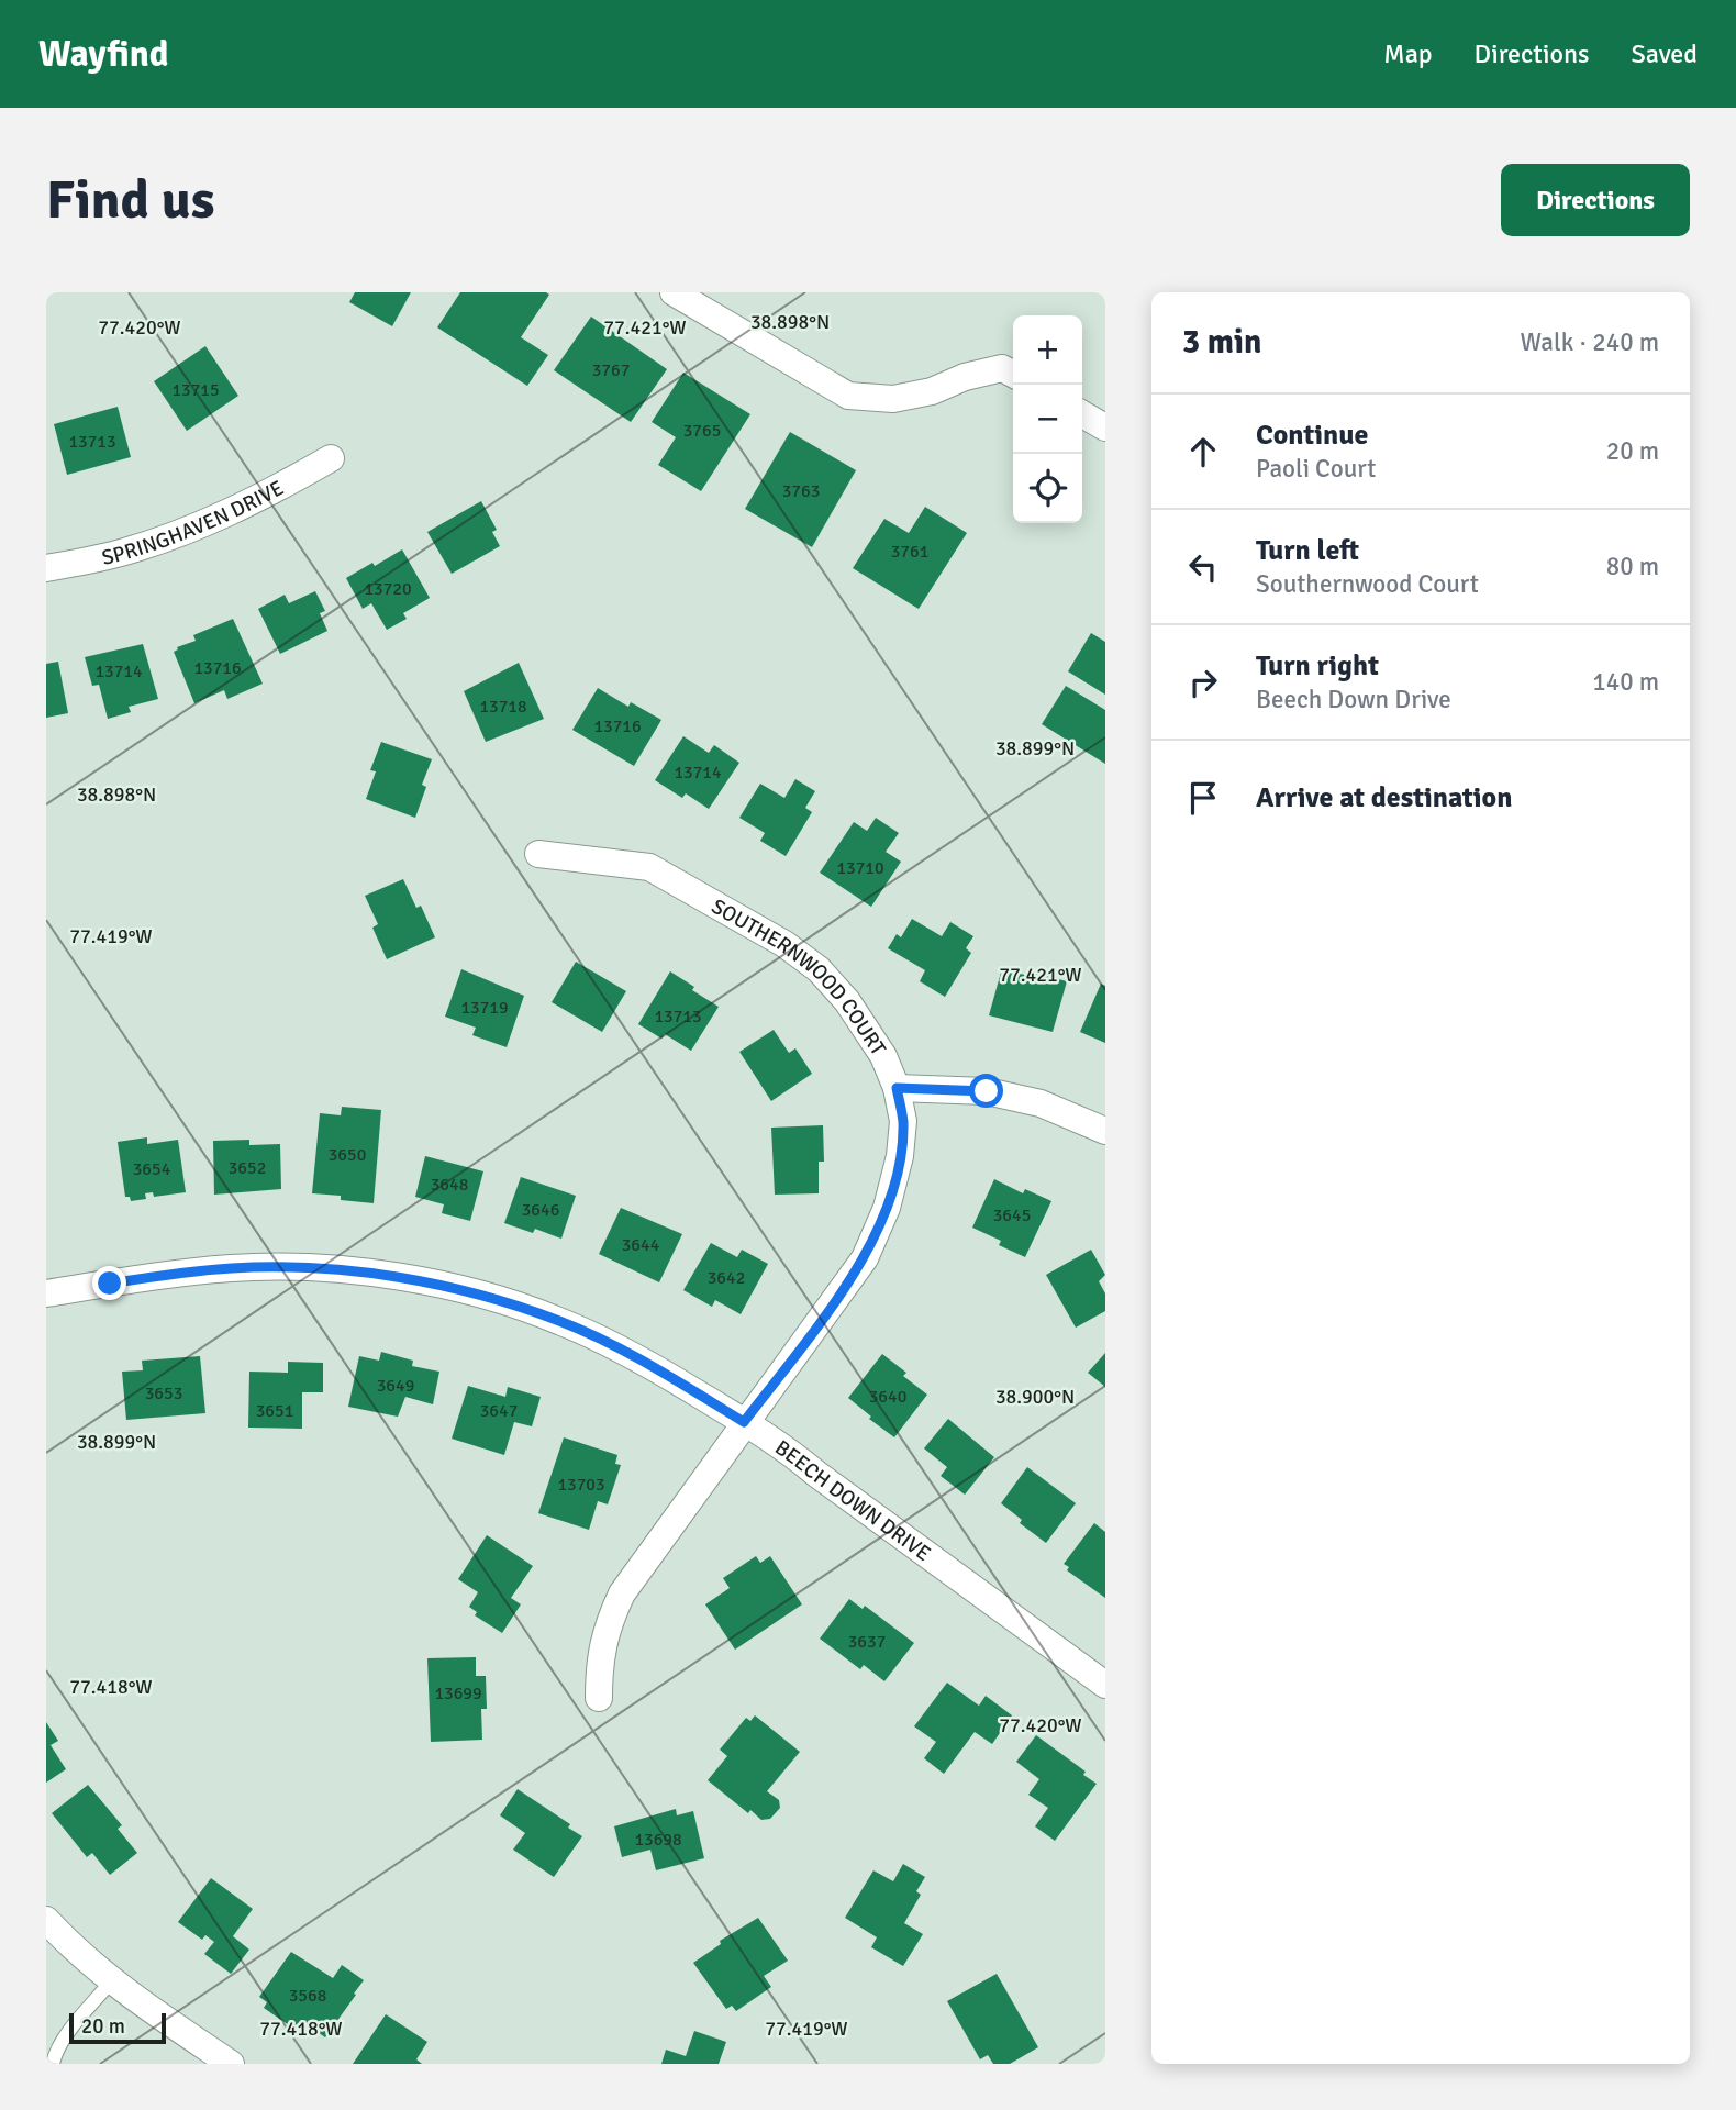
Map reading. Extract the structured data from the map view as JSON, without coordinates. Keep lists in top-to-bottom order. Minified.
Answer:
{"streets":{"street":["SPRINGHAVEN DRIVE","SOUTHERNWOOD COURT","BEECH DOWN DRIVE"]},"crossings":[["SOUTHERNWOOD COURT","BEECH DOWN DRIVE"]],"house_numbers":["3767","13715","3765","13713","3763","3761","13720","13716","13714","13718","13716","13714","13710","13719","13713","3650","3652","3654","3648","3646","3645","3644","3642","3649","3653","3640","3651","3647","13703","3637","13699","13698","3568"],"scale_bar":"20 m","page":{"header":"Wayfind","nav":["Map","Directions","Saved"],"buttons":"Directions","title":"Find us","heading":["3 min","Walk · 240 m"],"map_buttons":["+","−"],"list":[["Continue","Paoli Court","20 m"],["Turn left","Southernwood Court","80 m"],["Turn right","Beech Down Drive","140 m"],"Arrive at destination"],"scale":"20 m"},"coordinates":["38.898°N","77.420°W","77.421°W","38.899°N","77.419°W","38.900°N","77.418°W"]}
